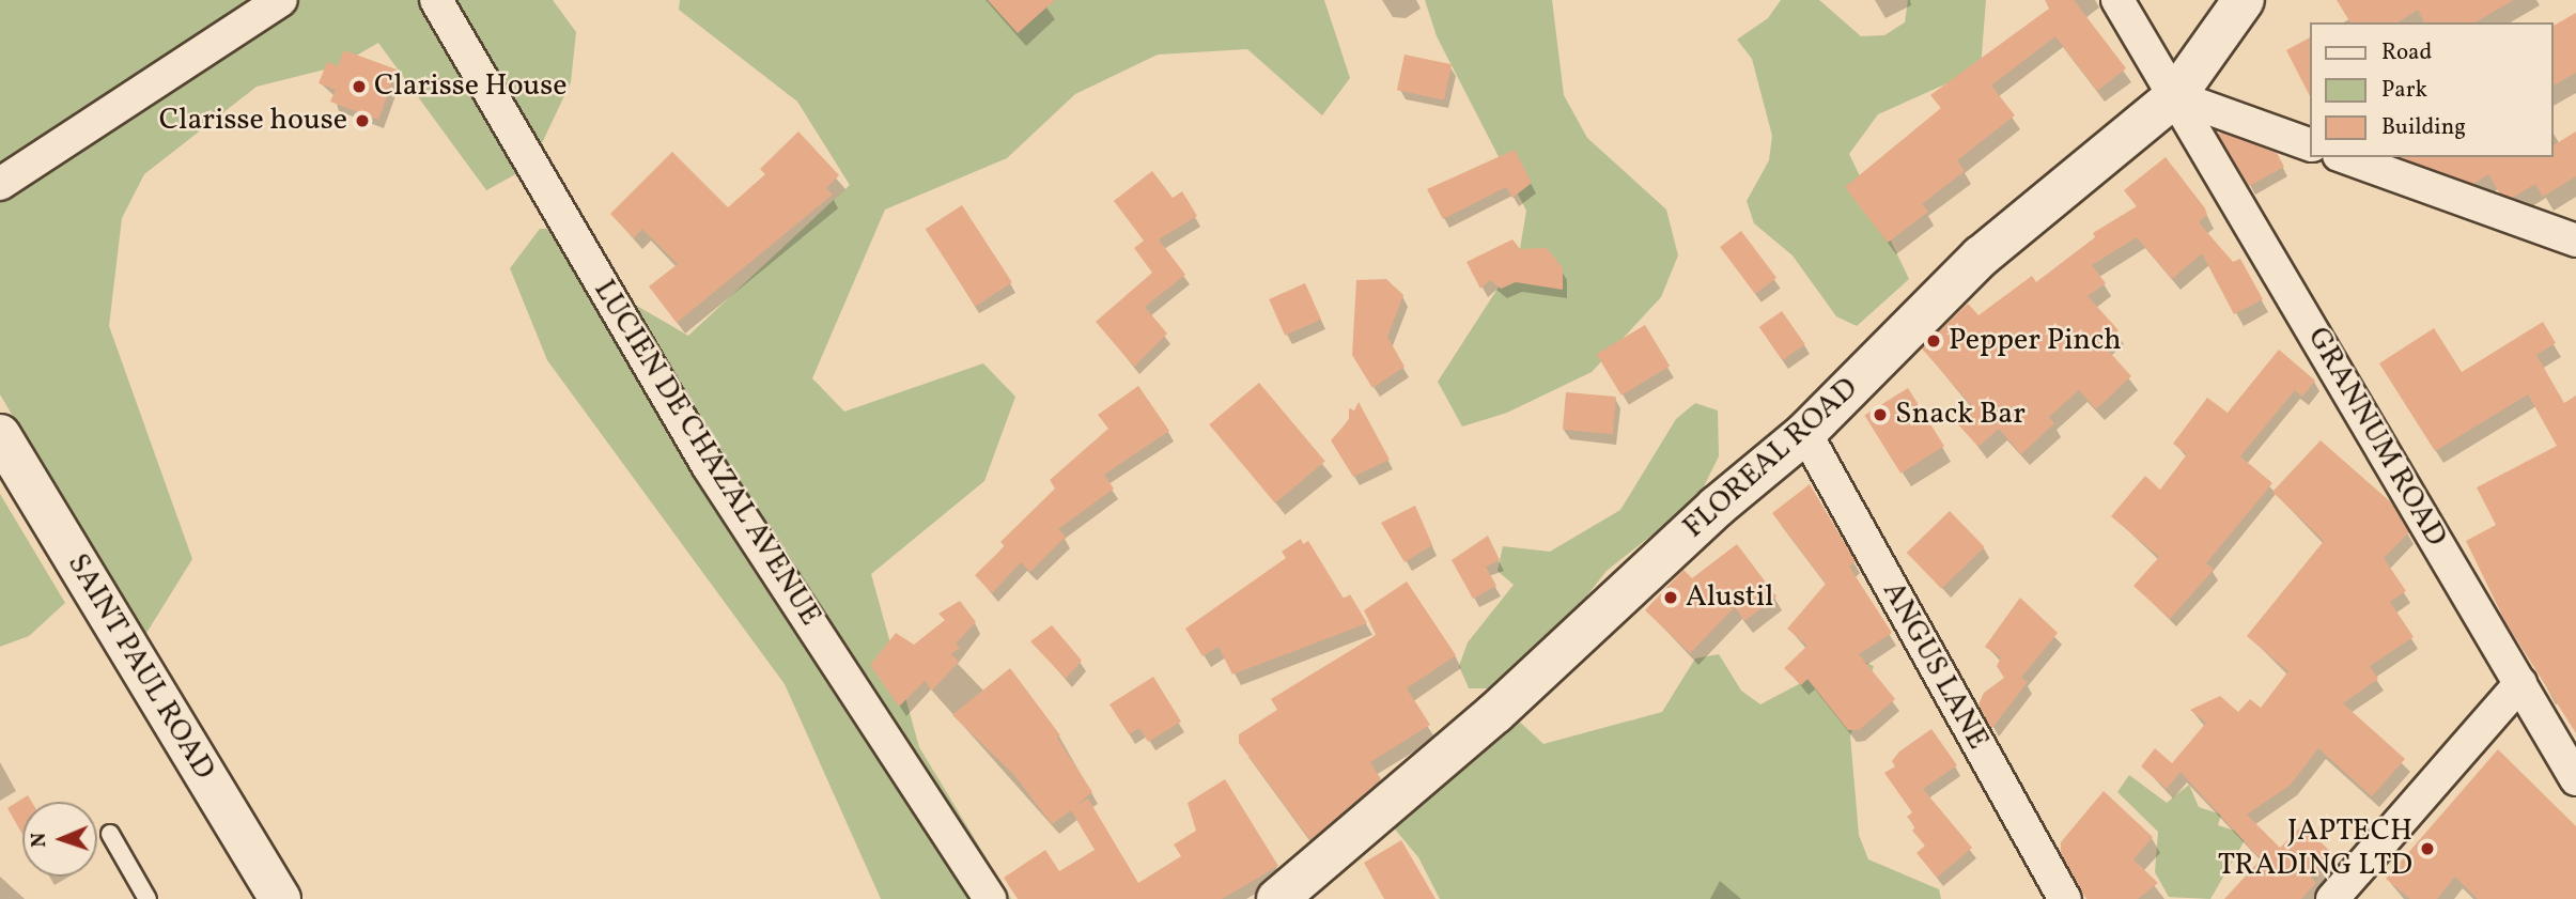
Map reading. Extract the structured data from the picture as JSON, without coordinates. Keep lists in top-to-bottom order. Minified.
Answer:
{"streets":{"main road":["FLOREAL ROAD","SAINT PAUL ROAD"],"street":["GRANNUM ROAD","LUCIEN DE CHAZAL AVENUE","ANGUS LANE"]},"crossings":[["GRANNUM ROAD","FLOREAL ROAD"],["FLOREAL ROAD","ANGUS LANE"]],"places":["Clarisse House","Clarisse house","Pepper Pinch","Snack Bar","Alustil","JAPTECH TRADING LTD"],"legend":["Road","Park","Building"],"north":"left"}
